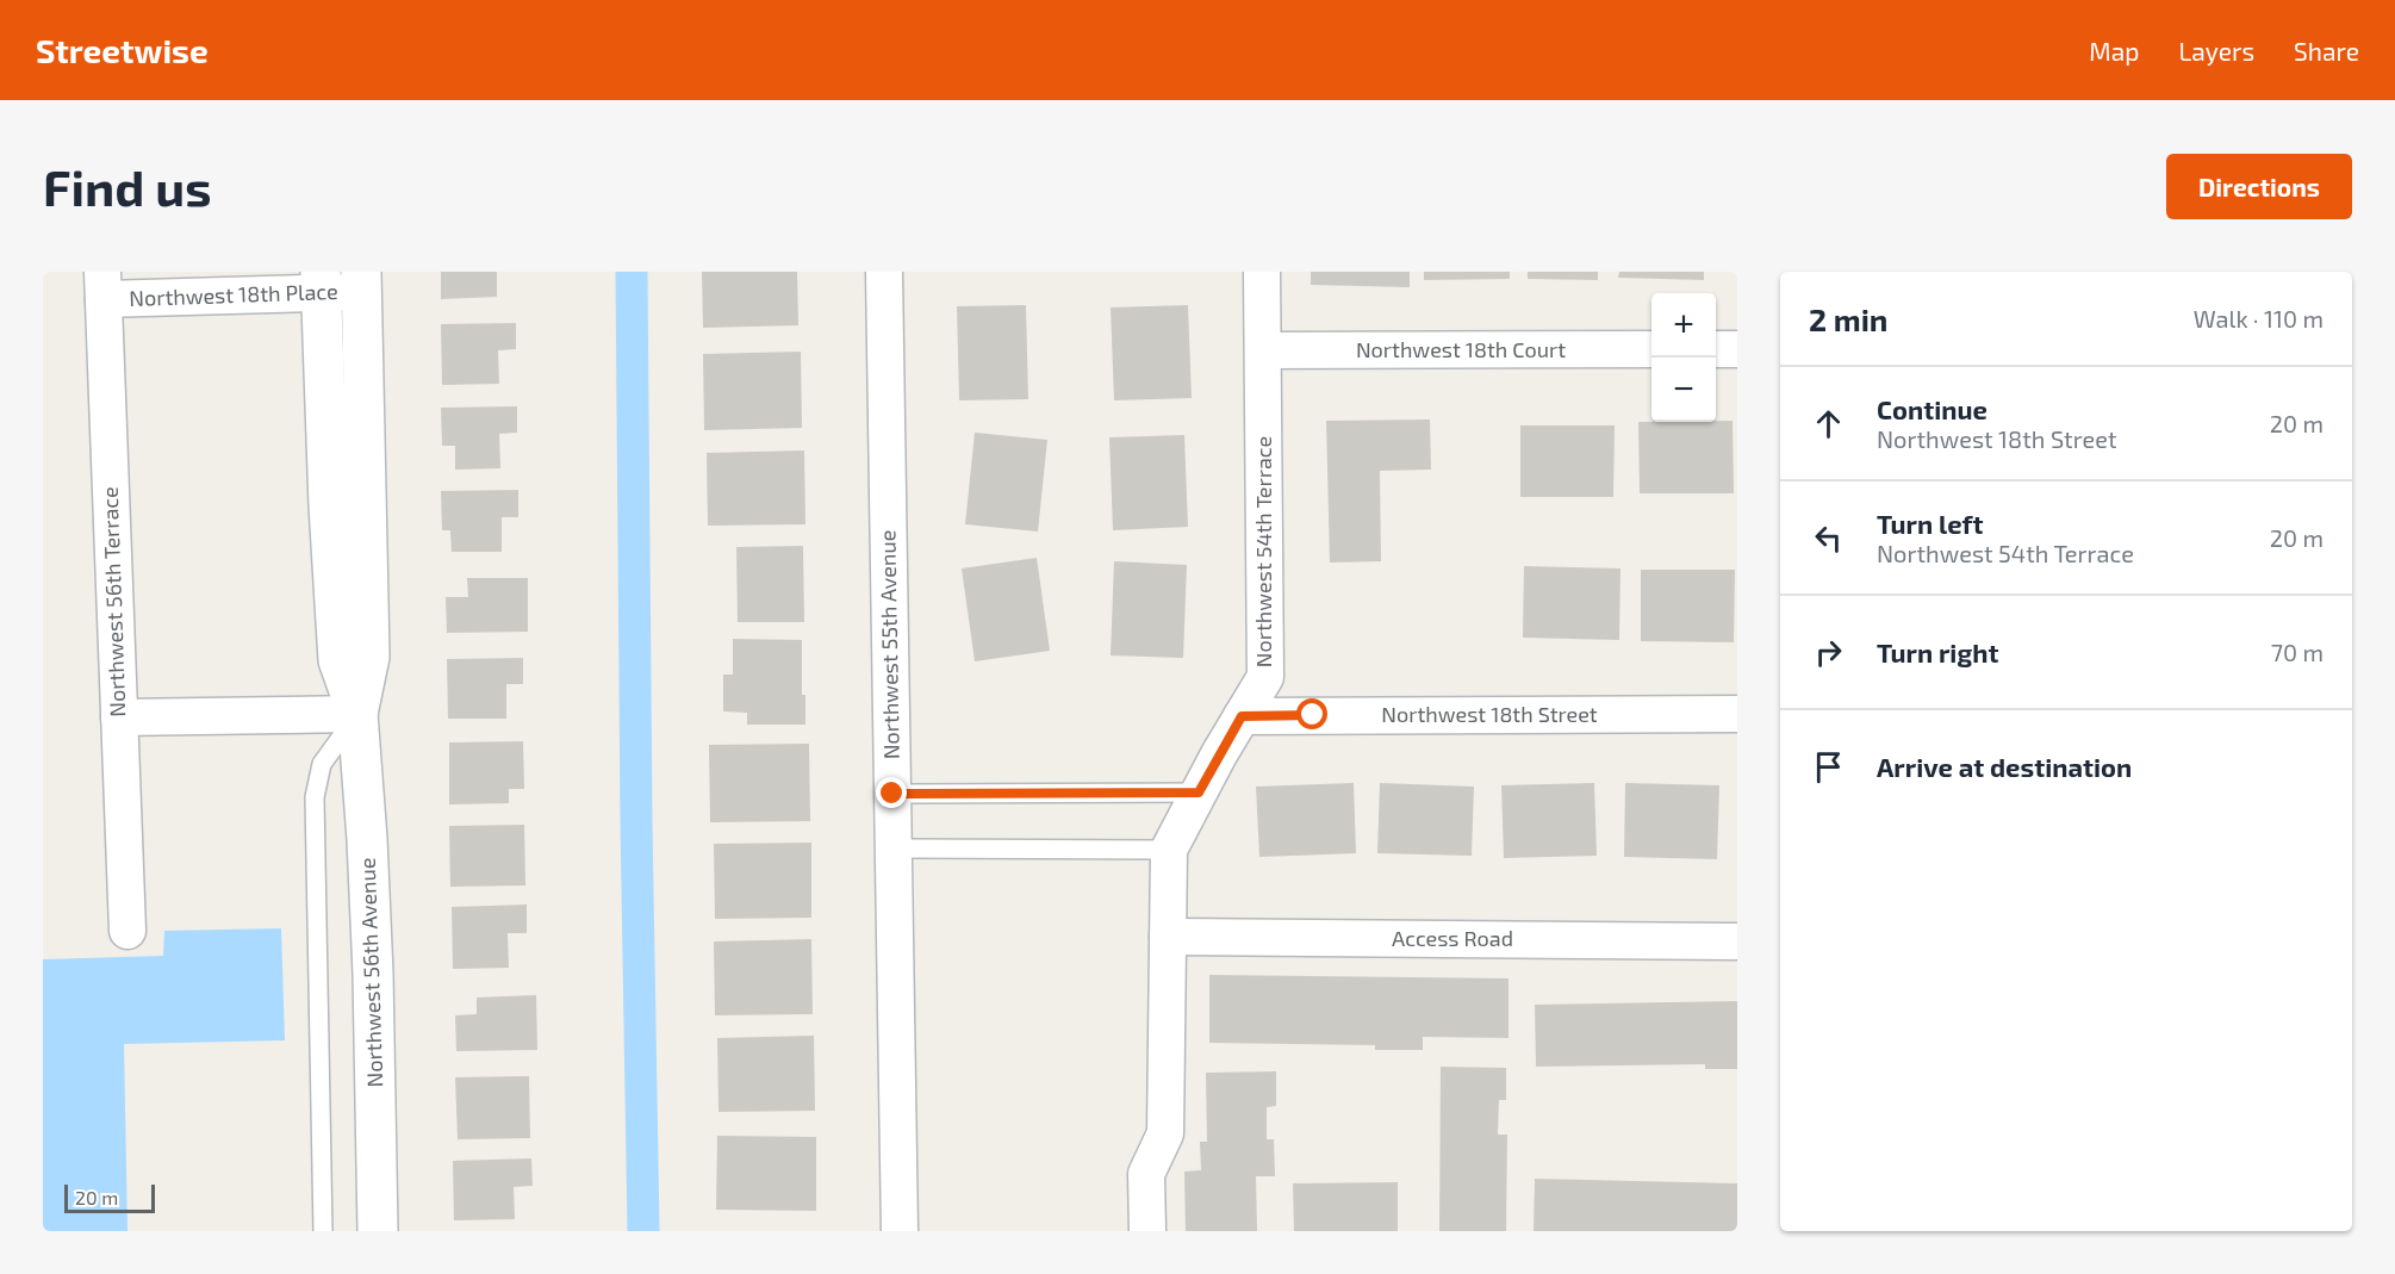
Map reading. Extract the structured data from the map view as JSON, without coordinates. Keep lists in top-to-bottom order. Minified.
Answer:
{"streets":{"street":["Northwest 18th Place","Northwest 18th Court","Northwest 54th Terrace","Northwest 56th Terrace","Northwest 55th Avenue","Northwest 18th Street","Access Road","Northwest 56th Avenue"]},"crossings":[["Northwest 18th Place","Northwest 56th Terrace"],["Northwest 18th Place","Northwest 56th Avenue"],["Northwest 18th Court","Northwest 54th Terrace"],["Northwest 54th Terrace","Northwest 18th Street"],["Northwest 54th Terrace","Access Road"]],"scale_bar":"20 m","page":{"header":"Streetwise","nav":["Map","Layers","Share"],"buttons":"Directions","title":"Find us","heading":["2 min","Walk · 110 m"],"map_buttons":["+","−"],"list":[["Continue","Northwest 18th Street","20 m"],["Turn left","Northwest 54th Terrace","20 m"],["Turn right","70 m"],"Arrive at destination"],"scale":"20 m"}}
